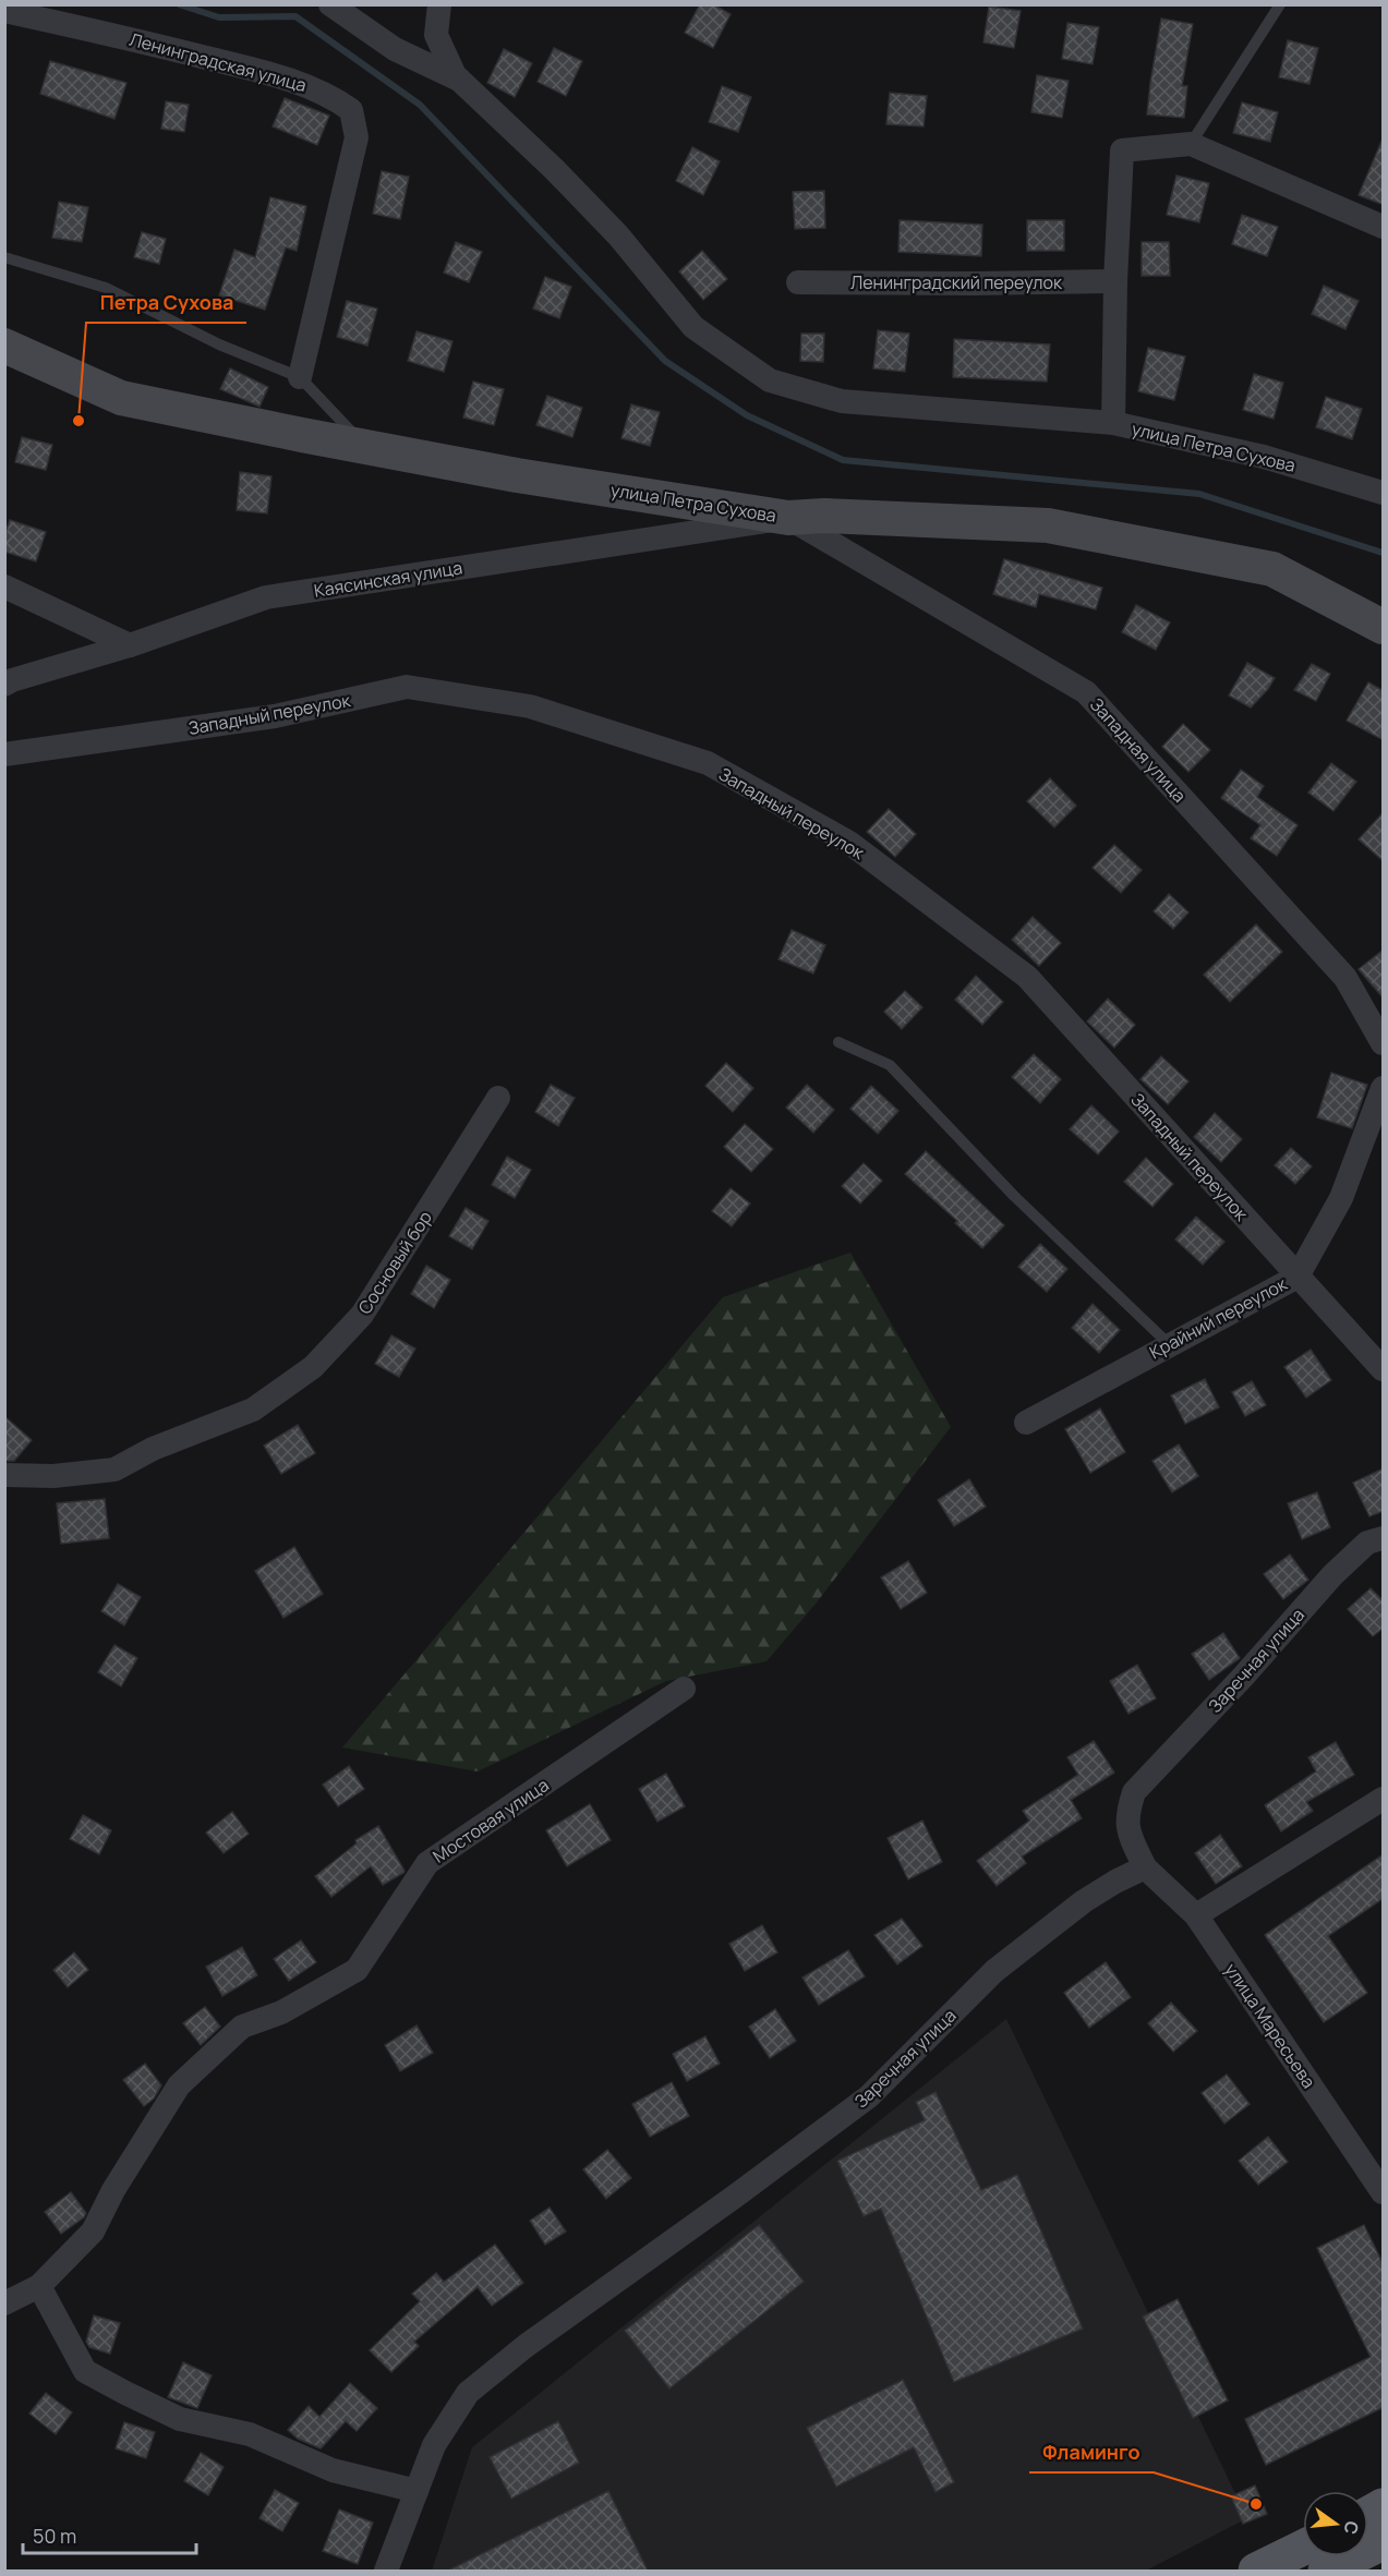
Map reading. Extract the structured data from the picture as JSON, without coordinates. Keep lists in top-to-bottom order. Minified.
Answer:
{"streets":{"street":["Ленинградская улица","Ленинградский переулок","улица Петра Сухова","Каясинская улица","Западный переулок","Западная улица","Сосновый бор","Крайний переулок","Заречная улица","Мостовая улица","улица Маресьева"]},"crossings":[["улица Петра Сухова","Каясинская улица"],["улица Петра Сухова","Западная улица"],["Каясинская улица","Западная улица"],["Западный переулок","Крайний переулок"],["Заречная улица","улица Маресьева"]],"places":["Петра Сухова","Фламинго"],"scale_bar":"50 m","north":"right"}
